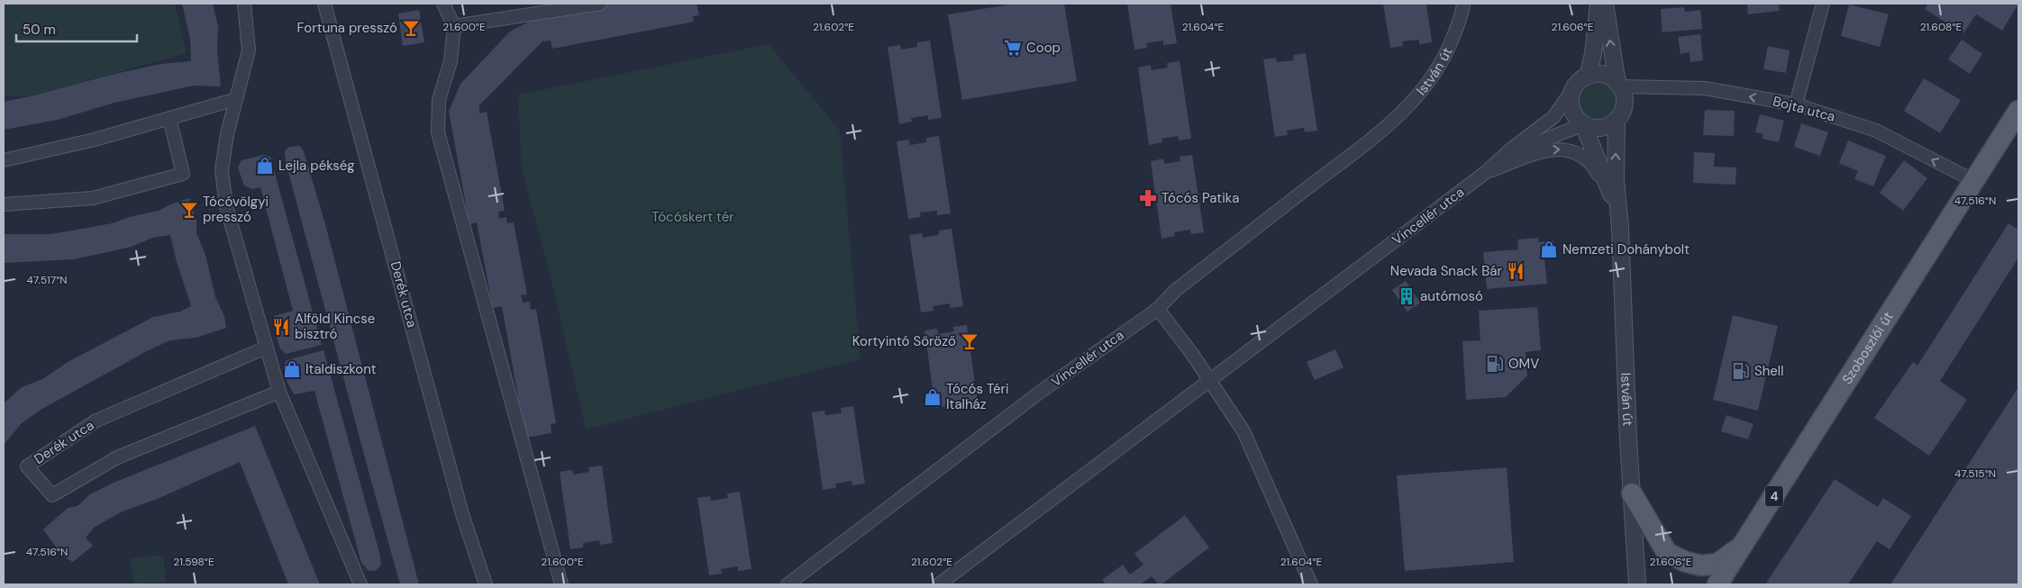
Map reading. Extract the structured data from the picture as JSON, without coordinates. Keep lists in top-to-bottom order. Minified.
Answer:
{"streets":{"main road":["Szoboszlói út","4"],"street":["István út","Bojta utca","Vincellér utca","Derék utca"]},"crossings":[["István út","Bojta utca"],["István út","Vincellér utca"],["Bojta utca","Vincellér utca"],["Bojta utca","Szoboszlói út"]],"one_way":["Bojta utca"],"parks":["Tócóskert tér"],"places":{"bar":["Fortuna presszó","Tócóvölgyi presszó","Kortyintó Söröző"],"supermarket":["Coop"],"shop":["Lejla pékség","Nemzeti Dohánybolt","Italdiszkont","Tócós Téri Italház"],"pharmacy":["Tócós Patika"],"restaurant":["Nevada Snack Bár","Alföld Kincse bisztró"],"building":["autómosó"],"fuel station":["OMV","Shell"]},"scale_bar":"50 m","coordinates":["21.608°E","21.600°E","21.602°E","21.604°E","21.606°E","47.516°N","47.517°N","47.515°N","21.598°E"]}
